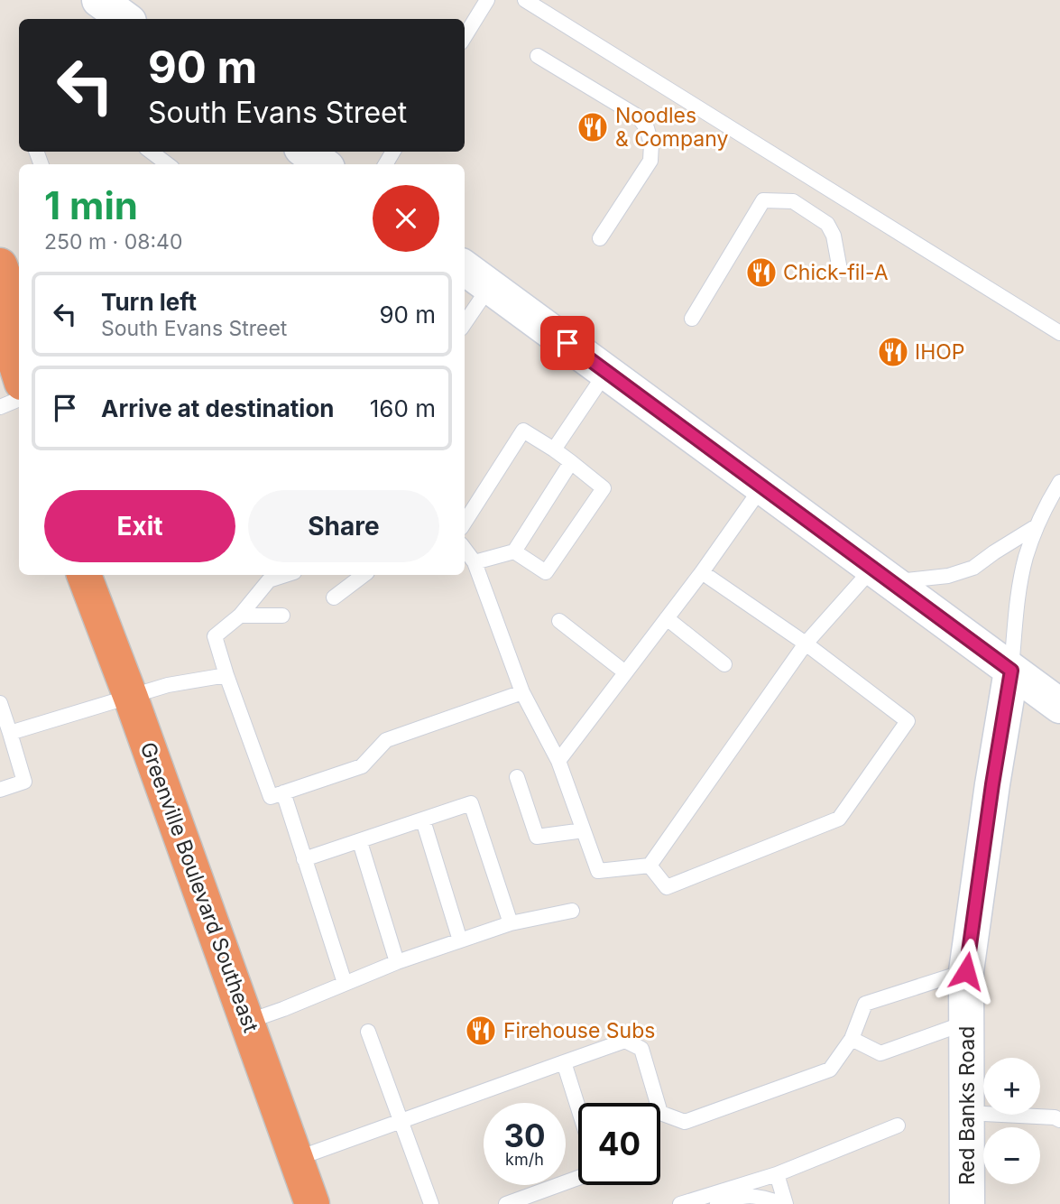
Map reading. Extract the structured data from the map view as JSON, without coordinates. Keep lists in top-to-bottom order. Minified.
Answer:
{"streets":{"highway":["Greenville Boulevard Southeast"],"main road":["Red Banks Road"]},"places":{"restaurant":["Noodles & Company","Chick-fil-A","IHOP","Firehouse Subs"]},"page":{"turn":["90 m","South Evans Street"],"heading":["1 min","250 m · 08:40"],"list":[{"name":"Turn left","note":"South Evans Street","value":"90 m"},{"name":"Arrive at destination","value":"160 m"}],"buttons":["Exit","Share"],"map_buttons":["+","−"],"speed":"30 km/h","limit":"40"}}
